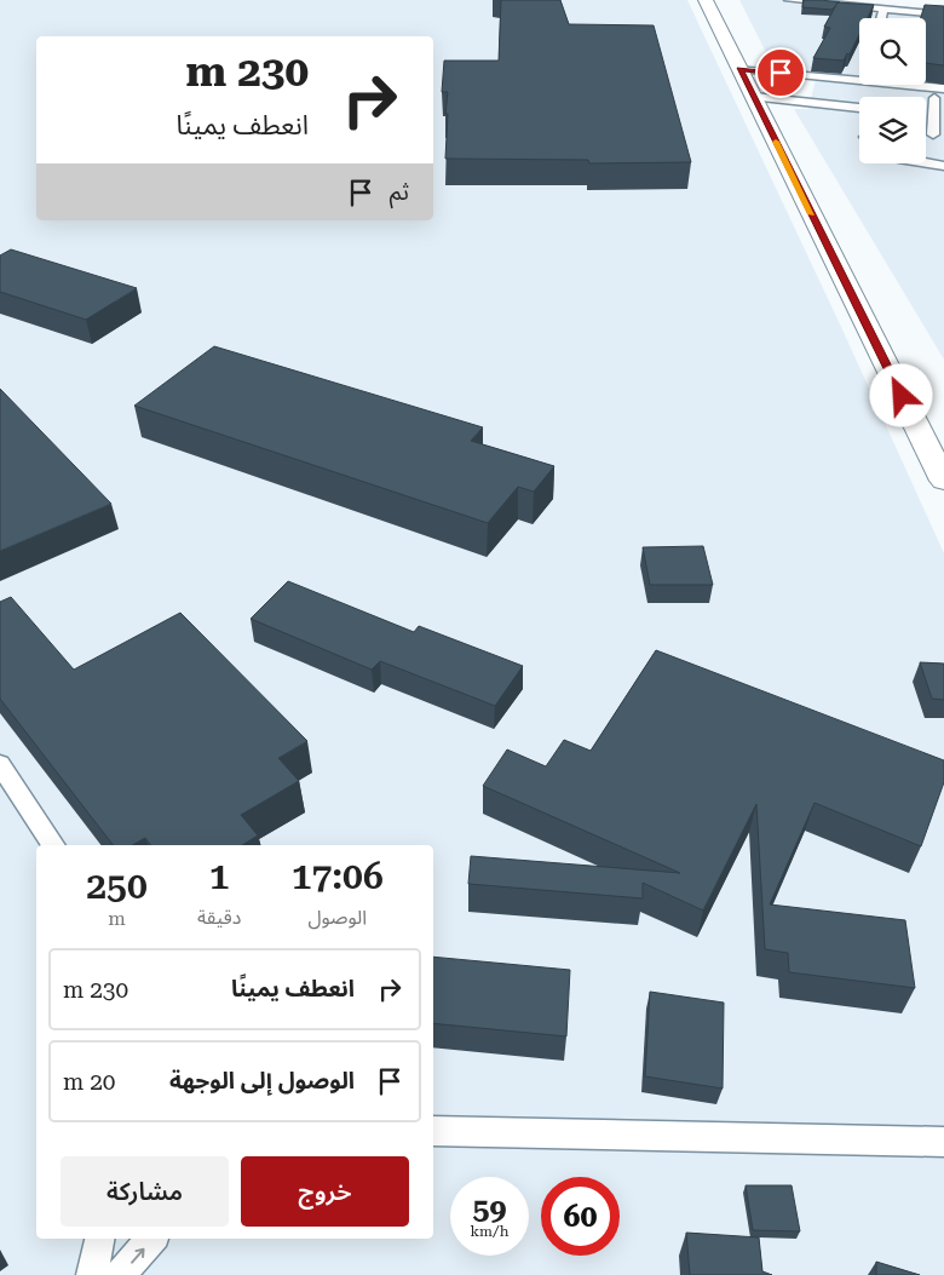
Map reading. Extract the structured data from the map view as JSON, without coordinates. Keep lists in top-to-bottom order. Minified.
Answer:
{"page":{"turn":["230 m","انعطف يمينًا"],"then":"ثم","eta":["17:06","الوصول","1","دقيقة","250","m"],"list":[{"name":"انعطف يمينًا","value":"230 m"},{"name":"الوصول إلى الوجهة","value":"20 m"}],"buttons":["خروج","مشاركة"],"speed":"59 km/h","limit":"60"}}
